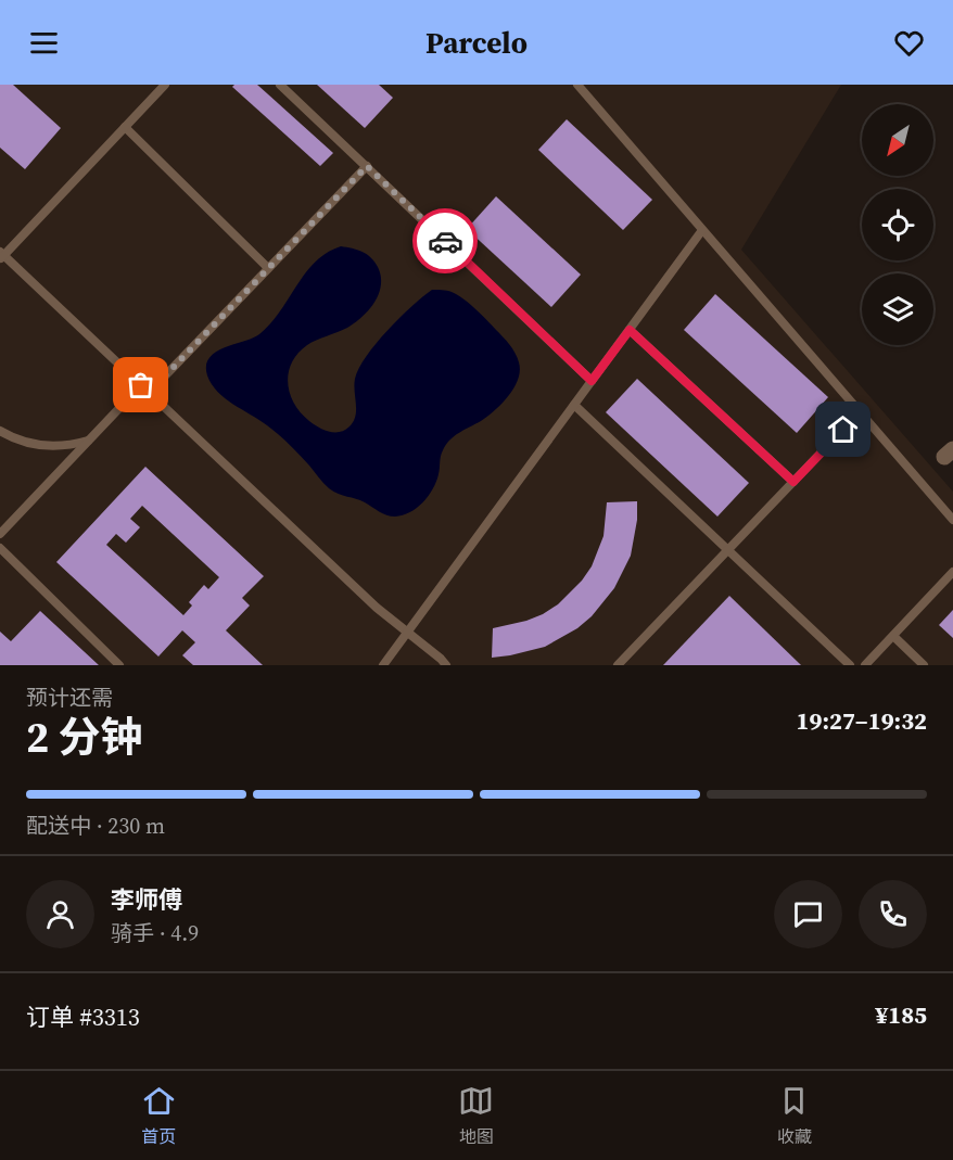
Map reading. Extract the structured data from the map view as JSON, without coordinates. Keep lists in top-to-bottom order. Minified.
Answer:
{"north":"bottom left","page":{"header":"Parcelo","heading":["2 分钟","预计还需","19:27–19:32"],"panel":["李师傅","骑手 · 4.9","订单 #3313","¥185"],"bar":"配送中 · 230 m","tabs":["首页","地图","收藏"]}}
